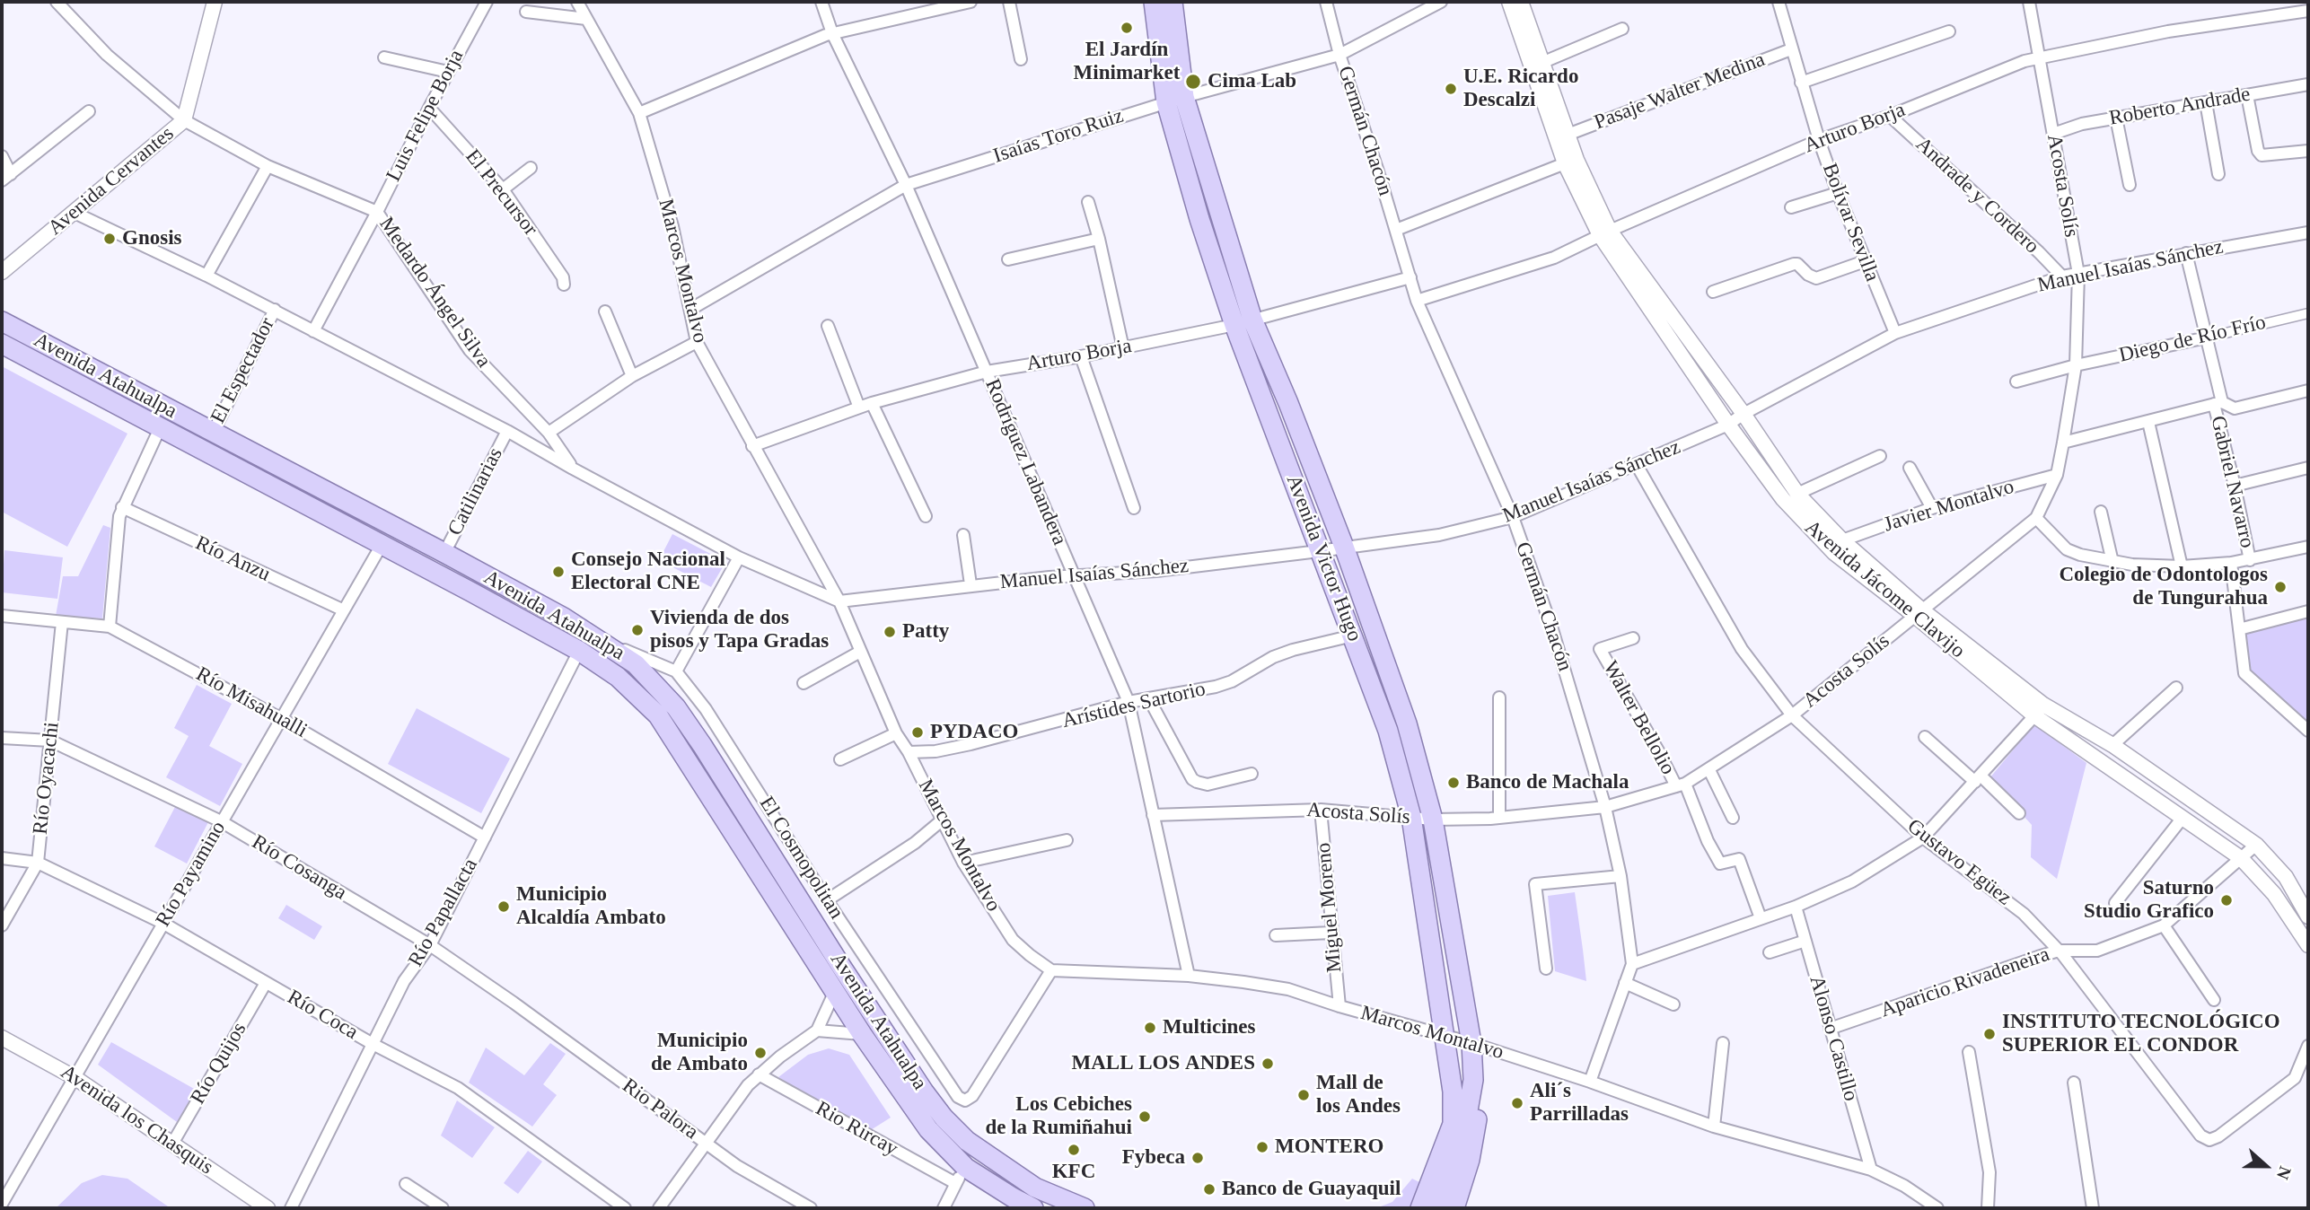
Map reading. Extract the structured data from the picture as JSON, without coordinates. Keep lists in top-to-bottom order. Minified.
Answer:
{"streets":{"main road":["Avenida Atahualpa","Avenida Victor Hugo"],"street":["Pasaje Walter Medina","Roberto Andrade","Luis Felipe Borja","Arturo Borja","Germán Chacón","Isaías Toro Ruiz","Avenida Cervantes","Acosta Solís","El Precursor","Andrade y Cordero","Bolívar Sevilla","Manuel Isaías Sánchez","Marcos Montalvo","Medardo Ángel Silva","Diego de Río Frío","El Espectador","Rodríguez Labandera","Gabriel Navarro","Catilinarias","Javier Montalvo","Río Anzu","Avenida Jácome Clavijo","Río Misahualli","Arístides Sartorio","Walter Bellolio","Río Oyacachi","El Cosmopolitan","Gustavo Egüez","Río Cosanga","Río Payamino","Miguel Moreno","Río Papallacta","Aparicio Rivadeneira","Río Coca","Alonso Castillo","Río Quijos","Rio Palora","Avenida los Chasquis","Rio Rircay"]},"crossings":[["Pasaje Walter Medina","Bolívar Sevilla"],["Pasaje Walter Medina","Avenida Jácome Clavijo"],["Roberto Andrade","Acosta Solís"],["Luis Felipe Borja","El Precursor"],["Luis Felipe Borja","Medardo Ángel Silva"],["Arturo Borja","Germán Chacón"],["Arturo Borja","Acosta Solís"],["Arturo Borja","Andrade y Cordero"],["Arturo Borja","Bolívar Sevilla"],["Arturo Borja","Marcos Montalvo"],["Arturo Borja","Rodríguez Labandera"],["Arturo Borja","Avenida Victor Hugo"],["Arturo Borja","Avenida Jácome Clavijo"],["Germán Chacón","Isaías Toro Ruiz"],["Germán Chacón","Acosta Solís"],["Germán Chacón","Manuel Isaías Sánchez"],["Germán Chacón","Marcos Montalvo"],["Isaías Toro Ruiz","Marcos Montalvo"],["Isaías Toro Ruiz","Rodríguez Labandera"],["Isaías Toro Ruiz","Avenida Victor Hugo"],["Avenida Cervantes","Medardo Ángel Silva"],["Acosta Solís","Manuel Isaías Sánchez"],["Acosta Solís","Diego de Río Frío"],["Acosta Solís","Rodríguez Labandera"],["Acosta Solís","Javier Montalvo"],["Acosta Solís","Avenida Victor Hugo"],["Acosta Solís","Avenida Jácome Clavijo"],["Acosta Solís","Walter Bellolio"],["Acosta Solís","Gustavo Egüez"],["Acosta Solís","Miguel Moreno"],["Andrade y Cordero","Manuel Isaías Sánchez"],["Bolívar Sevilla","Manuel Isaías Sánchez"],["Manuel Isaías Sánchez","Marcos Montalvo"],["Manuel Isaías Sánchez","Rodríguez Labandera"],["Manuel Isaías Sánchez","Gabriel Navarro"],["Manuel Isaías Sánchez","Avenida Victor Hugo"],["Manuel Isaías Sánchez","Avenida Jácome Clavijo"],["Manuel Isaías Sánchez","Gustavo Egüez"],["Marcos Montalvo","Rodríguez Labandera"],["Marcos Montalvo","Avenida Victor Hugo"],["Marcos Montalvo","Arístides Sartorio"],["Marcos Montalvo","El Cosmopolitan"],["Marcos Montalvo","Miguel Moreno"],["Marcos Montalvo","Alonso Castillo"],["Diego de Río Frío","Gabriel Navarro"],["El Espectador","Avenida Atahualpa"],["Avenida Atahualpa","Catilinarias"],["Avenida Atahualpa","Río Payamino"],["Avenida Atahualpa","Río Papallacta"],["Avenida Atahualpa","Rio Rircay"],["Rodríguez Labandera","Arístides Sartorio"],["Javier Montalvo","Avenida Jácome Clavijo"],["Avenida Victor Hugo","Arístides Sartorio"],["Río Anzu","Río Payamino"],["Avenida Jácome Clavijo","Aparicio Rivadeneira"],["Río Misahualli","Río Oyacachi"],["Río Misahualli","Río Payamino"],["Río Misahualli","Río Papallacta"],["Río Oyacachi","Río Cosanga"],["Río Oyacachi","Río Coca"],["Gustavo Egüez","Aparicio Rivadeneira"],["Río Cosanga","Río Payamino"],["Río Cosanga","Río Papallacta"],["Río Cosanga","Rio Palora"],["Río Payamino","Río Coca"],["Río Payamino","Avenida los Chasquis"],["Río Papallacta","Río Coca"],["Aparicio Rivadeneira","Alonso Castillo"],["Río Coca","Río Quijos"],["Río Quijos","Avenida los Chasquis"]],"places":["El Jardín Minimarket","Cima Lab","U.E. Ricardo Descalzi","Gnosis","Consejo Nacional Electoral CNE","Colegio de Odontologos de Tungurahua","Vivienda de dos pisos y Tapa Gradas","Patty","PYDACO","Banco de Machala","Saturno Studio Grafico","Municipio Alcaldía Ambato","Multicines","INSTITUTO TECNOLÓGICO SUPERIOR EL CONDOR","Municipio de Ambato","MALL LOS ANDES","Mall de los Andes","Ali´s Parrilladas","Los Cebiches de la Rumiñahui","MONTERO","KFC","Fybeca","Banco de Guayaquil"],"north":"right"}
